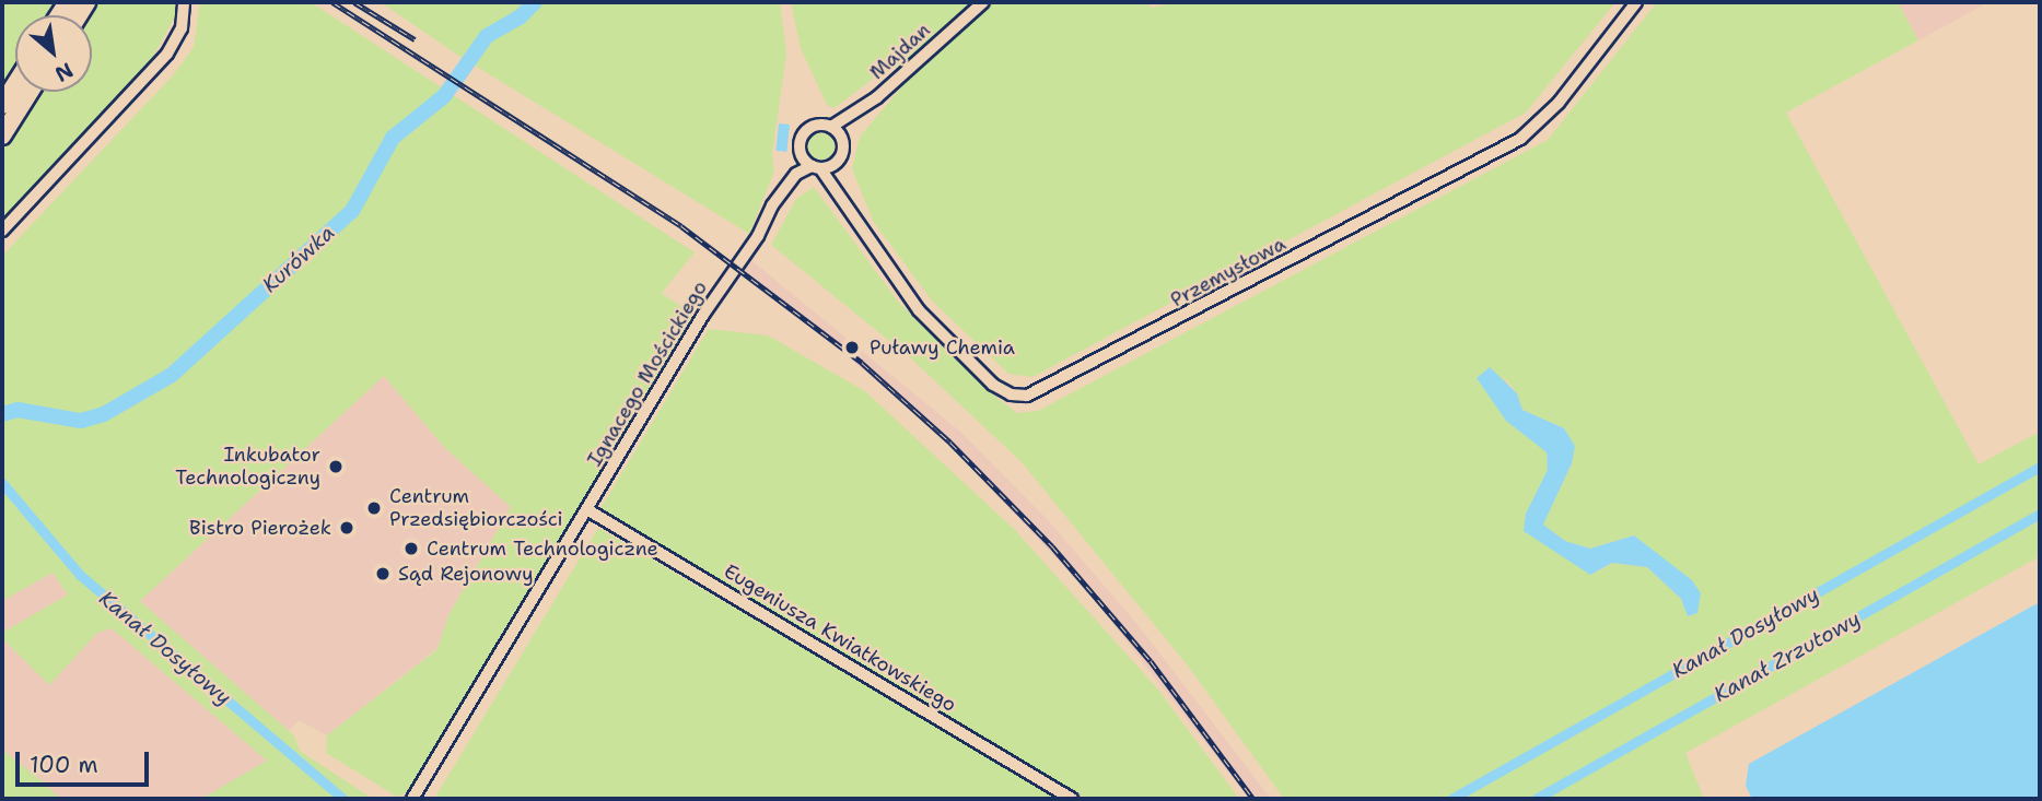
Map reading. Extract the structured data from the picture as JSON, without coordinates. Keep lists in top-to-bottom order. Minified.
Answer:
{"streets":{"street":["Majdan","Przemysłowa","Ignacego Mościckiego","Eugeniusza Kwiatkowskiego"]},"crossings":[["Majdan","Przemysłowa"],["Majdan","Ignacego Mościckiego"],["Przemysłowa","Ignacego Mościckiego"],["Ignacego Mościckiego","Eugeniusza Kwiatkowskiego"]],"water":["Kurówka","Kanał Dosyłowy","Kanał Zrzutowy"],"places":["Puławy Chemia","Inkubator Technologiczny","Centrum Przedsiębiorczości","Bistro Pierożek","Centrum Technologiczne","Sąd Rejonowy"],"scale_bar":"100 m","north":"bottom right"}
